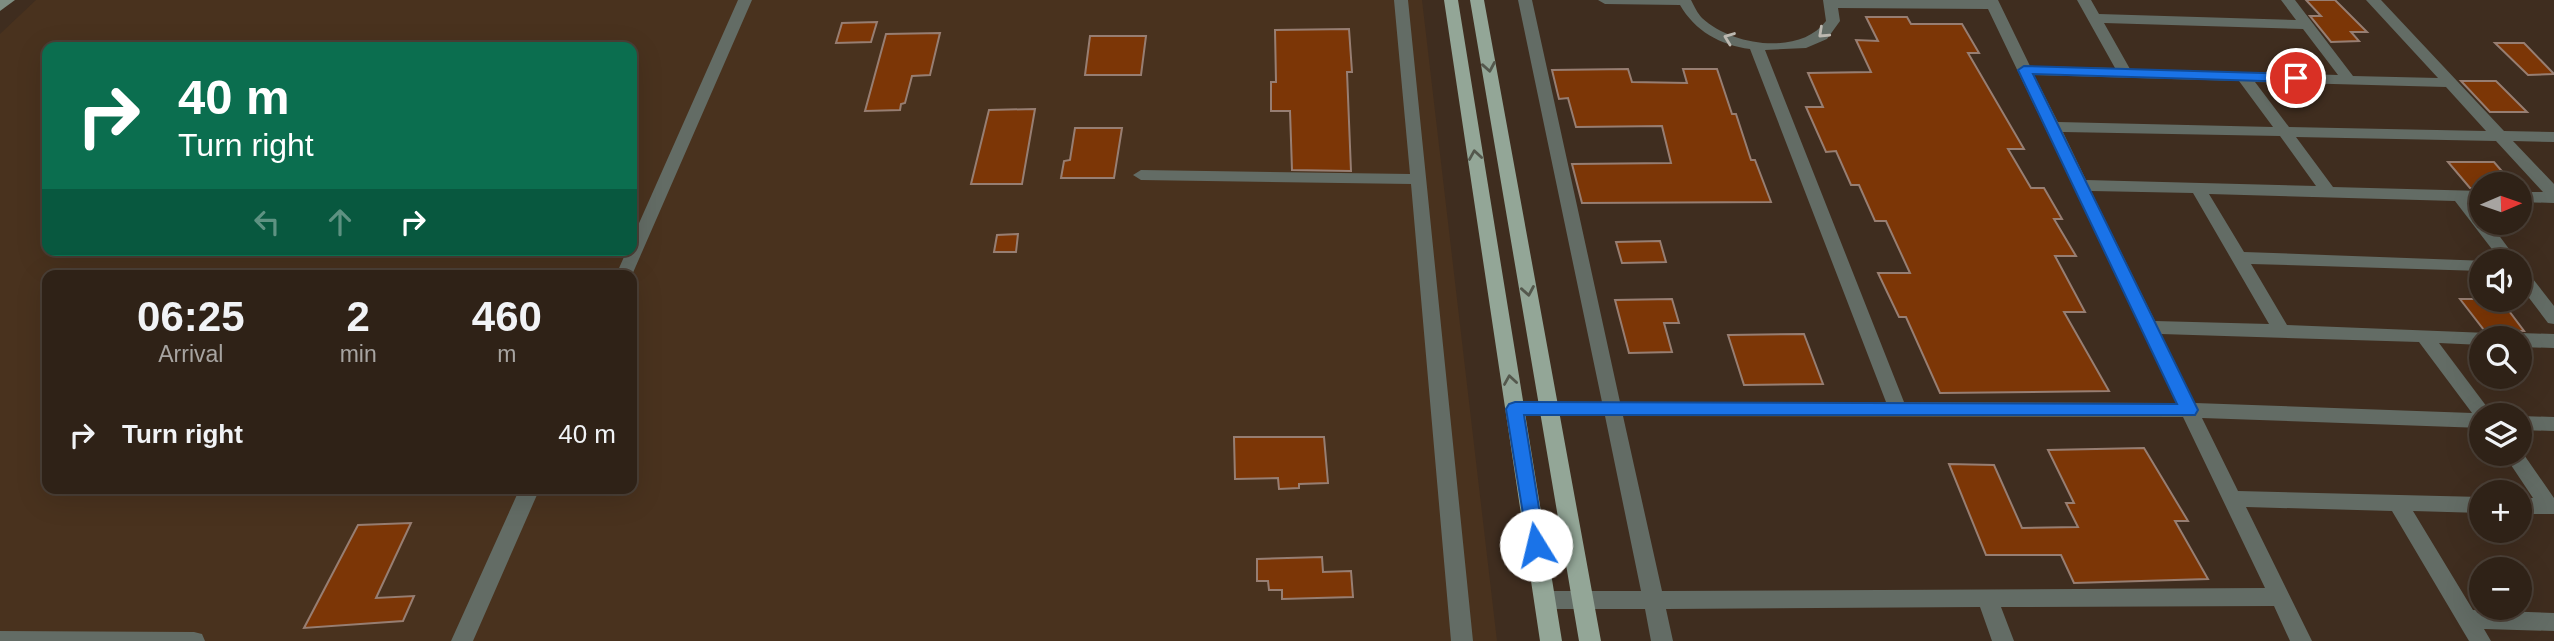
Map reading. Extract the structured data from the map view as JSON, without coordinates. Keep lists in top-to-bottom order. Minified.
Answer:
{"north":"right","page":{"turn":["40 m","Turn right"],"map_buttons":["+","−"],"eta":["06:25","Arrival","2","min","460","m"],"list":[{"name":"Turn right","value":"40 m"}]}}
